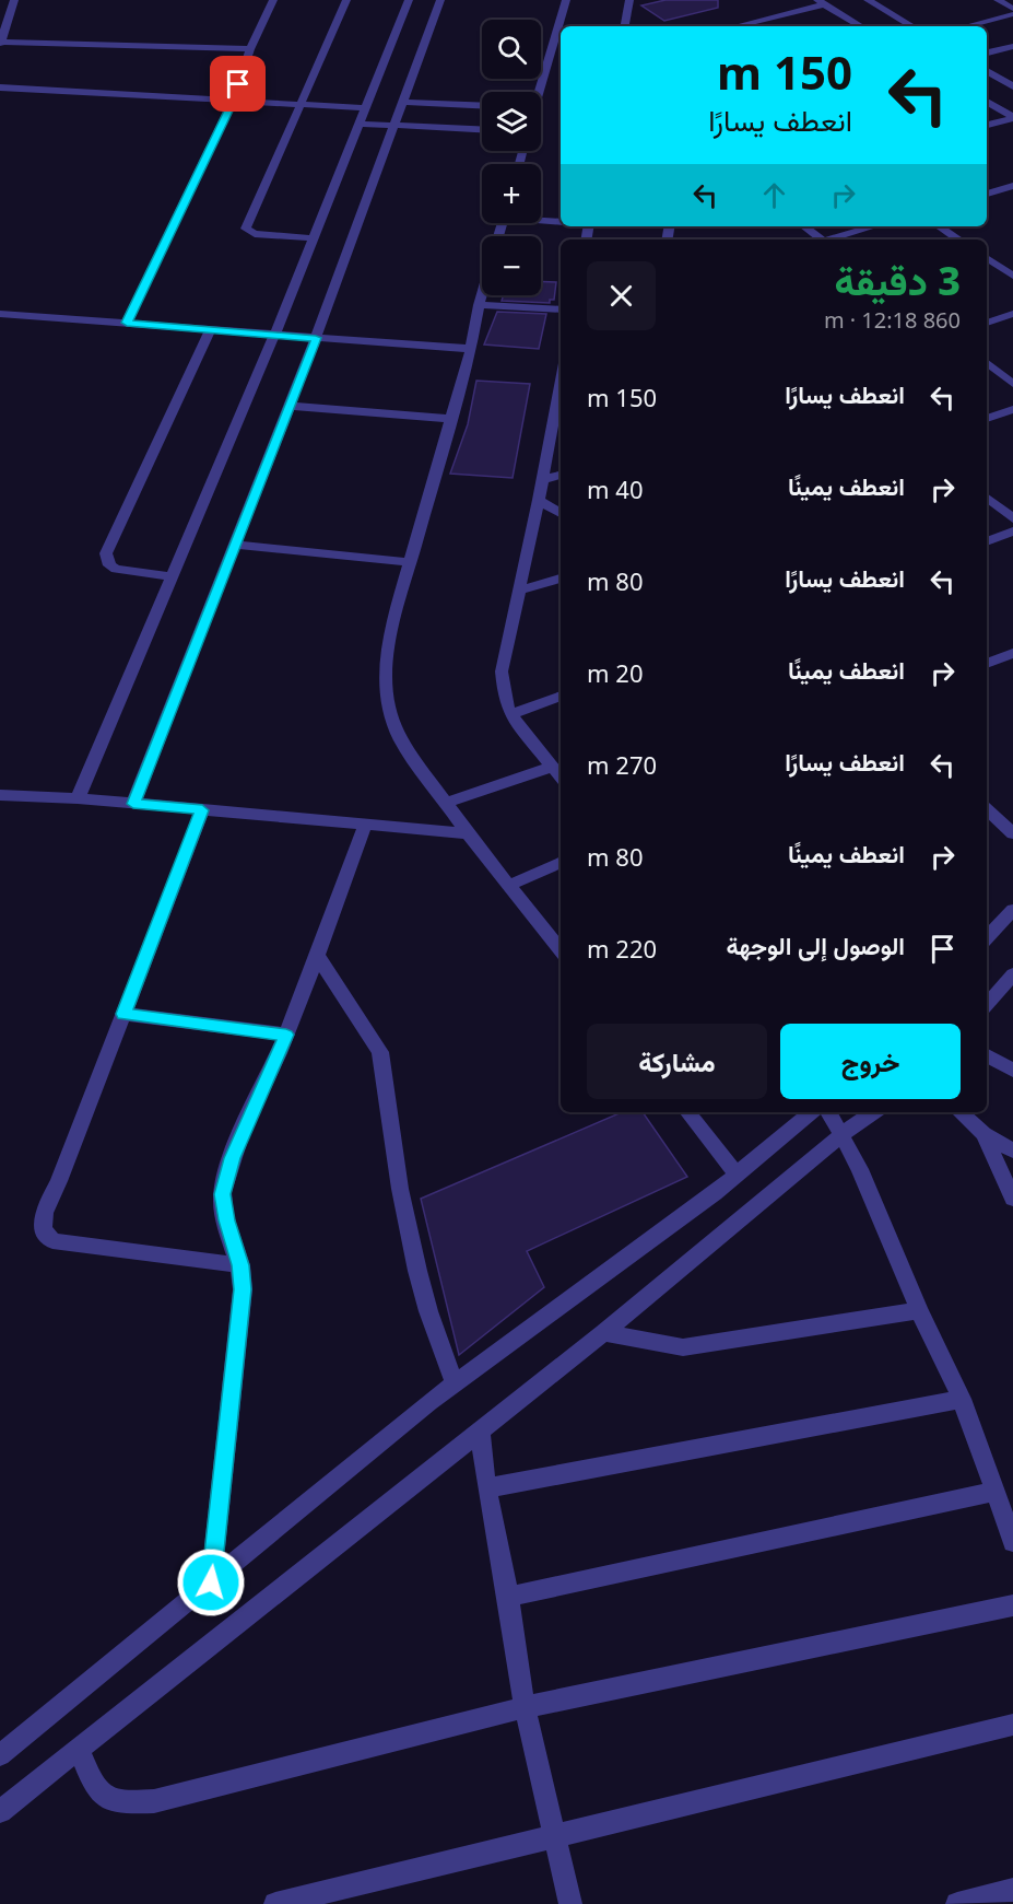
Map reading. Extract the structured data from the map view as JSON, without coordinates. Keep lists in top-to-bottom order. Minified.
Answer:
{"page":{"map_buttons":["+","−"],"turn":["150 m","انعطف يسارًا"],"heading":["3 دقيقة","860 m · 12:18"],"list":[{"name":"انعطف يسارًا","value":"150 m"},{"name":"انعطف يمينًا","value":"40 m"},{"name":"انعطف يسارًا","value":"80 m"},{"name":"انعطف يمينًا","value":"20 m"},{"name":"انعطف يسارًا","value":"270 m"},{"name":"انعطف يمينًا","value":"80 m"},{"name":"الوصول إلى الوجهة","value":"220 m"}],"buttons":["خروج","مشاركة"]}}
